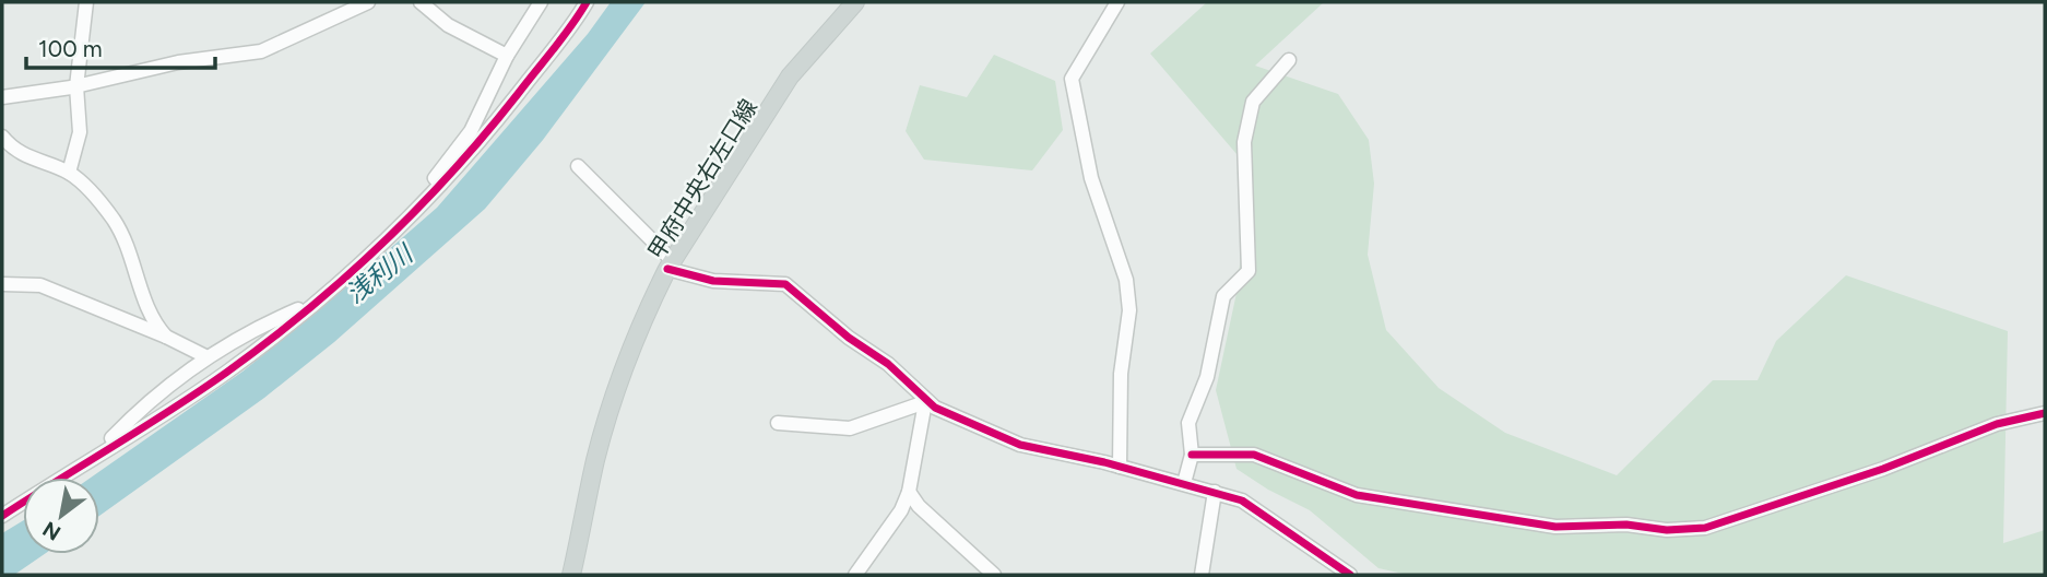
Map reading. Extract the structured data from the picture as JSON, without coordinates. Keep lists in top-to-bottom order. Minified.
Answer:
{"streets":{"main road":["甲府中央右左口線"]},"water":["浅利川"],"scale_bar":"100 m","north":"bottom left"}
